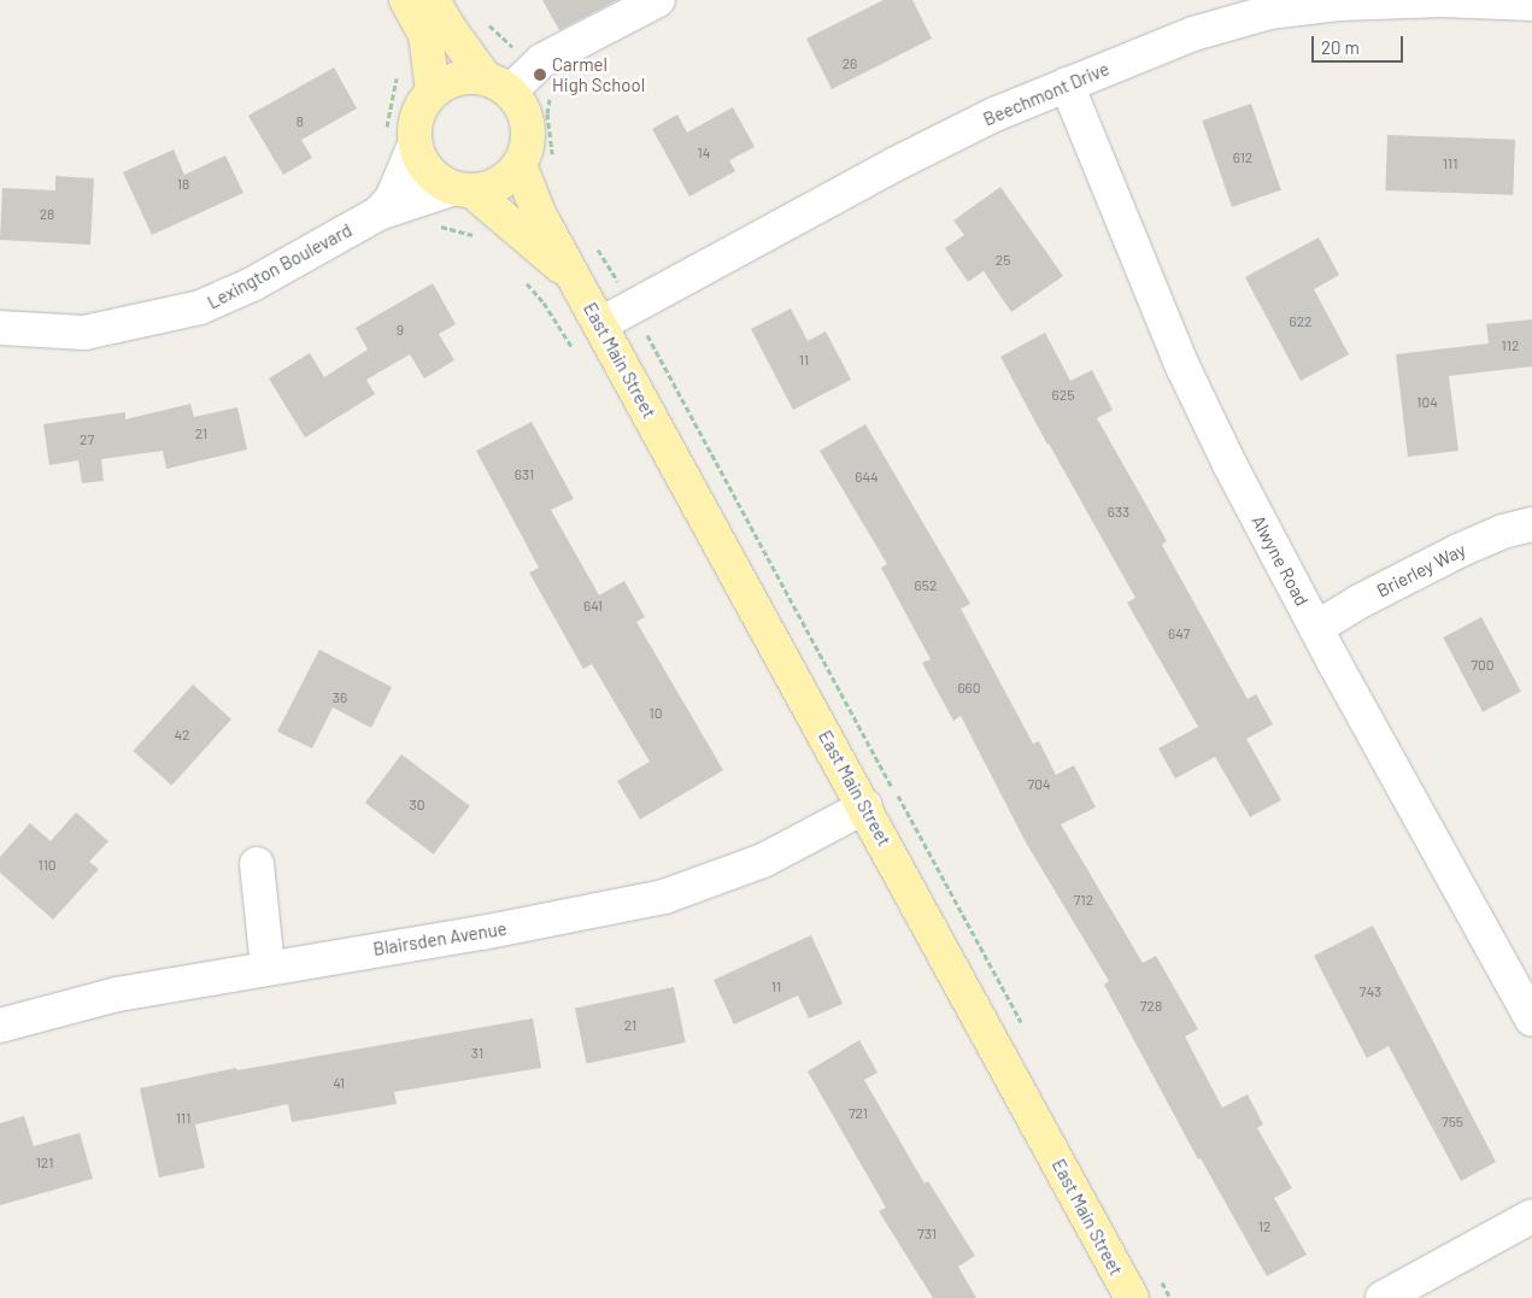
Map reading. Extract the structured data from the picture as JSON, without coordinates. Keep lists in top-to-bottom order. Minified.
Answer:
{"streets":{"main road":["East Main Street"],"street":["Beechmont Drive","Lexington Boulevard","Alwyne Road","Brierley Way","Blairsden Avenue"]},"crossings":[["Beechmont Drive","East Main Street"],["Beechmont Drive","Alwyne Road"],["Lexington Boulevard","East Main Street"],["East Main Street","Blairsden Avenue"],["Alwyne Road","Brierley Way"]],"places":["Carmel High School"],"house_numbers":["26","8","14","612","111","18","28","25","622","9","112","11","625","104","21","27","631","644","633","652","641","647","700","660","36","10","42","704","30","110","712","11","743","728","21","31","41","721","111","755","121","12","731"],"scale_bar":"20 m"}
